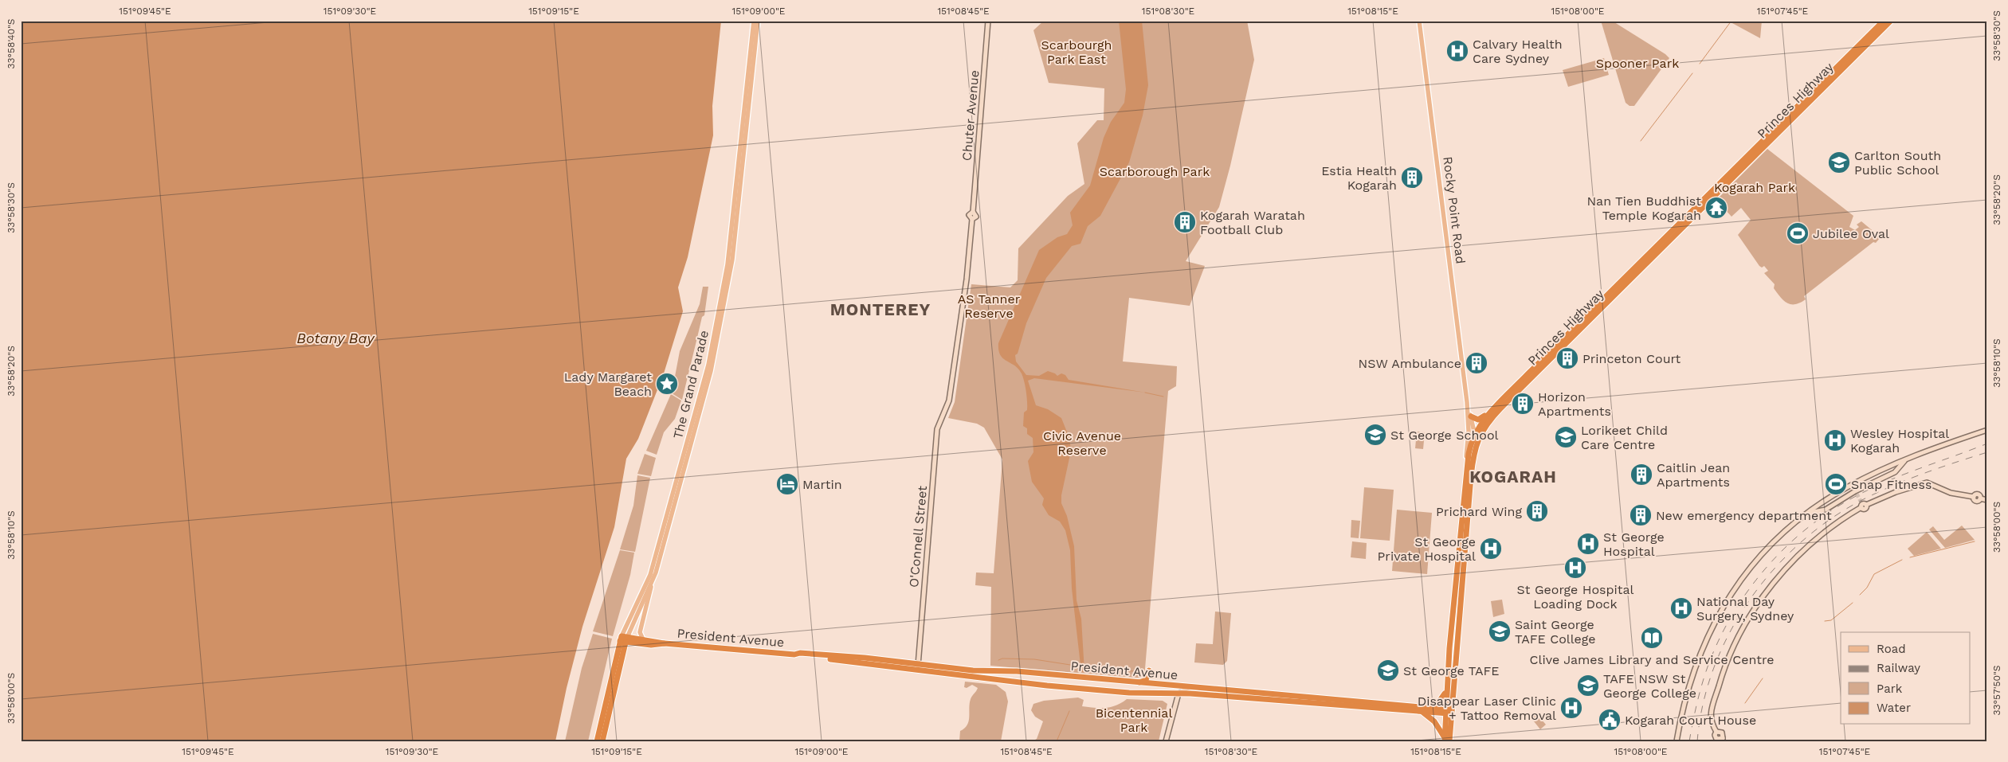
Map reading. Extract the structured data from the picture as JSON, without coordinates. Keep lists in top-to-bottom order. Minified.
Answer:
{"streets":{"highway":["Princes Highway","The Grand Parade","President Avenue"],"main road":["Chuter Avenue","Rocky Point Road","O'Connell Street"]},"crossings":[["Princes Highway","Rocky Point Road"],["Princes Highway","President Avenue"],["Chuter Avenue","O'Connell Street"],["The Grand Parade","President Avenue"],["O'Connell Street","President Avenue"]],"districts":["MONTEREY","KOGARAH"],"water":["Botany Bay"],"parks":["Scarbourgh Park East","Spooner Park","Scarborough Park","Kogarah Park","AS Tanner Reserve","Civic Avenue Reserve","Bicentennial Park"],"places":{"hospital":["Calvary Health Care Sydney","Wesley Hospital Kogarah","St George Hospital","St George Private Hospital","St George Hospital Loading Dock","National Day Surgery, Sydney","Disappear Laser Clinic + Tattoo Removal"],"school or university":["Carlton South Public School","St George School","Lorikeet Child Care Centre","Saint George TAFE College","St George TAFE","TAFE NSW St George College"],"building":["Estia Health Kogarah","Kogarah Waratah Football Club","Princeton Court","NSW Ambulance","Horizon Apartments","Caitlin Jean Apartments","Prichard Wing","New emergency department"],"temple":["Nan Tien Buddhist Temple Kogarah"],"sports":["Jubilee Oval","Snap Fitness"],"place":["Lady Margaret Beach"],"hotel":["Martin"],"library":["Clive James Library and Service Centre"],"public building":["Kogarah Court House"]},"legend":["Road","Railway","Park","Water"],"coordinates":["151°09'45\"E","151°09'30\"E","151°09'15\"E","151°09'00\"E","151°08'45\"E","151°08'30\"E","151°08'15\"E","151°08'00\"E","151°07'45\"E","33°58'30\"S","33°58'40\"S","33°58'20\"S","33°58'10\"S","33°58'00\"S","33°57'50\"S"]}
